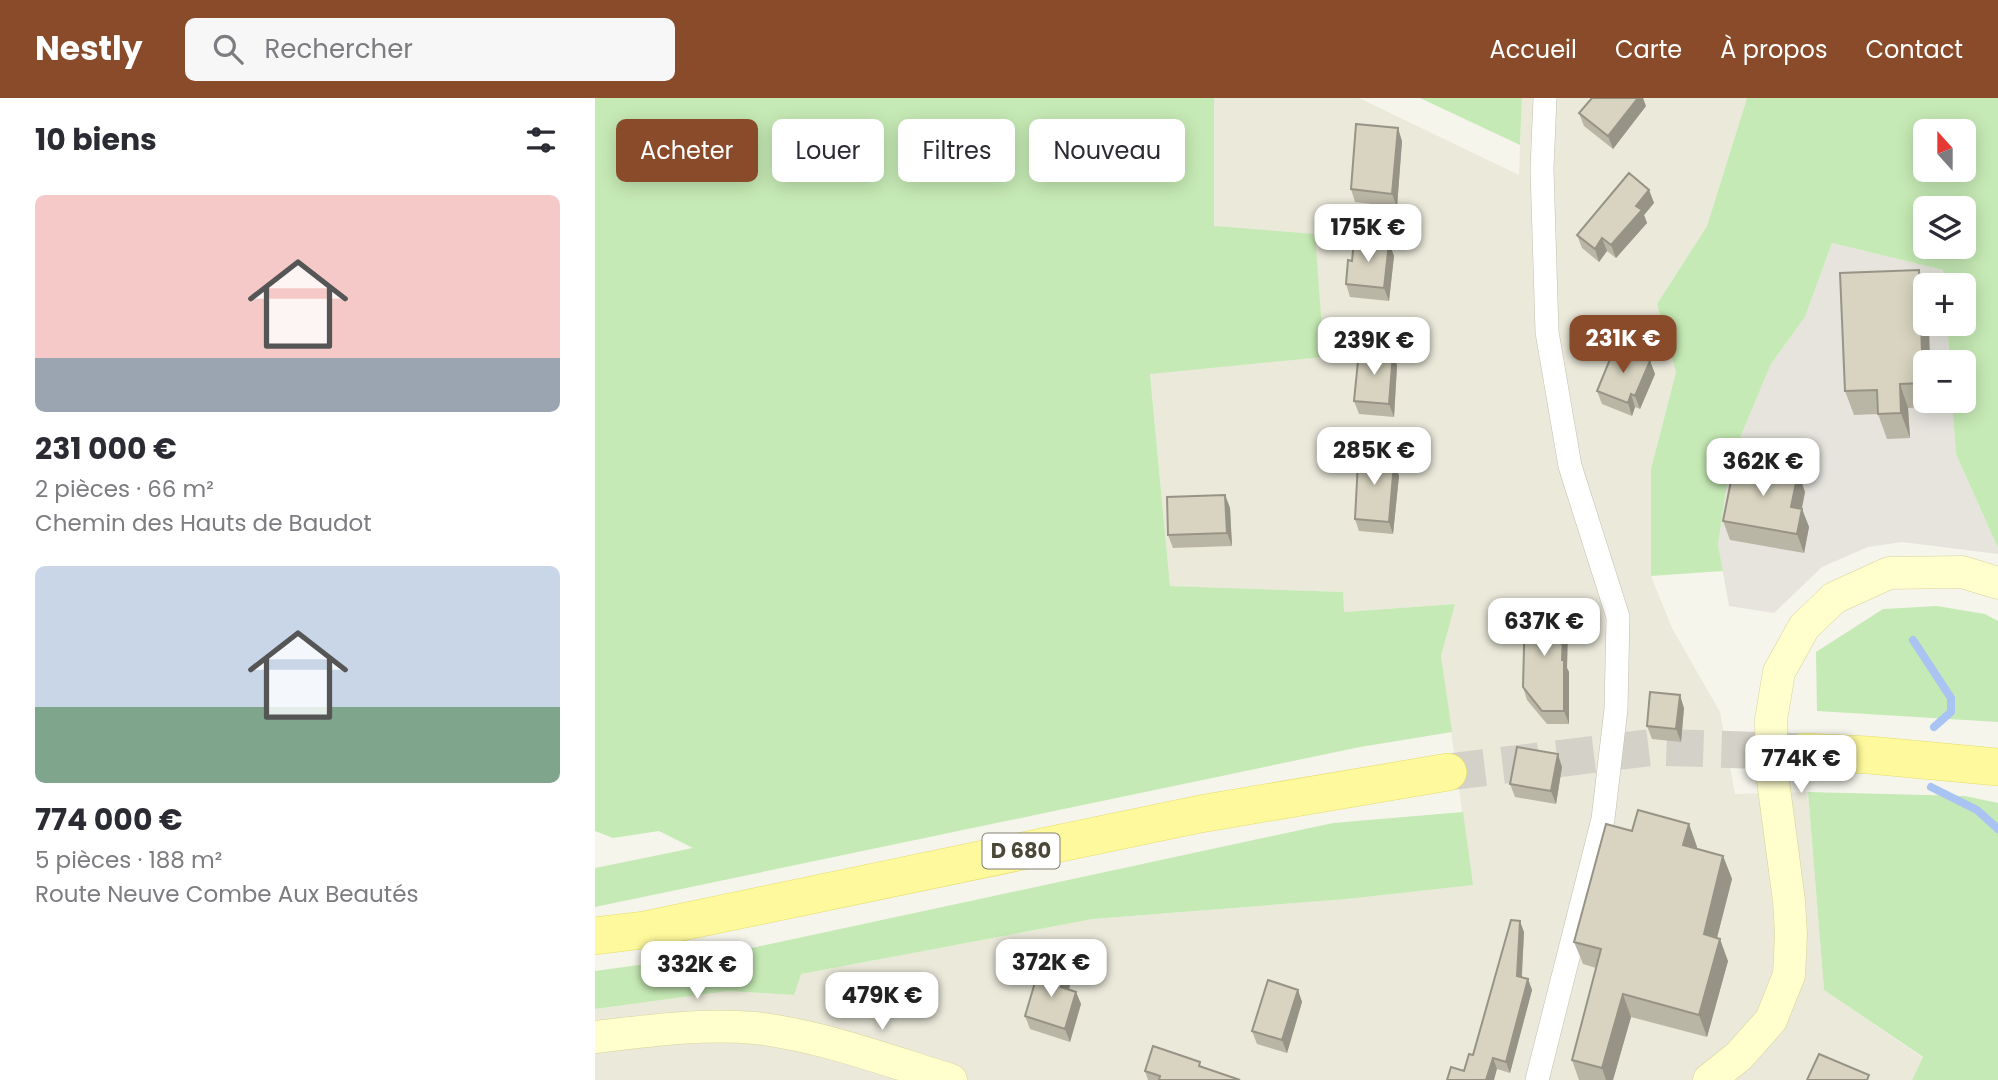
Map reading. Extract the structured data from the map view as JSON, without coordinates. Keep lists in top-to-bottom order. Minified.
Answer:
{"streets":{"main road":["D 680"]},"north":"top","page":{"header":"Nestly","search":"Rechercher","nav":["Accueil","Carte","À propos","Contact"],"heading":"10 biens","map_buttons":["+","−"],"chip":["Acheter","Louer","Filtres","Nouveau"],"list":[{"name":"231 000 €","note":"2 pièces · 66 m² · Chemin des Hauts de Baudot"},{"name":"774 000 €","note":"5 pièces · 188 m² · Route Neuve Combe Aux Beautés"}],"price":["175K €","231K €","239K €","285K €","362K €","637K €","774K €","372K €","332K €","479K €"]}}
